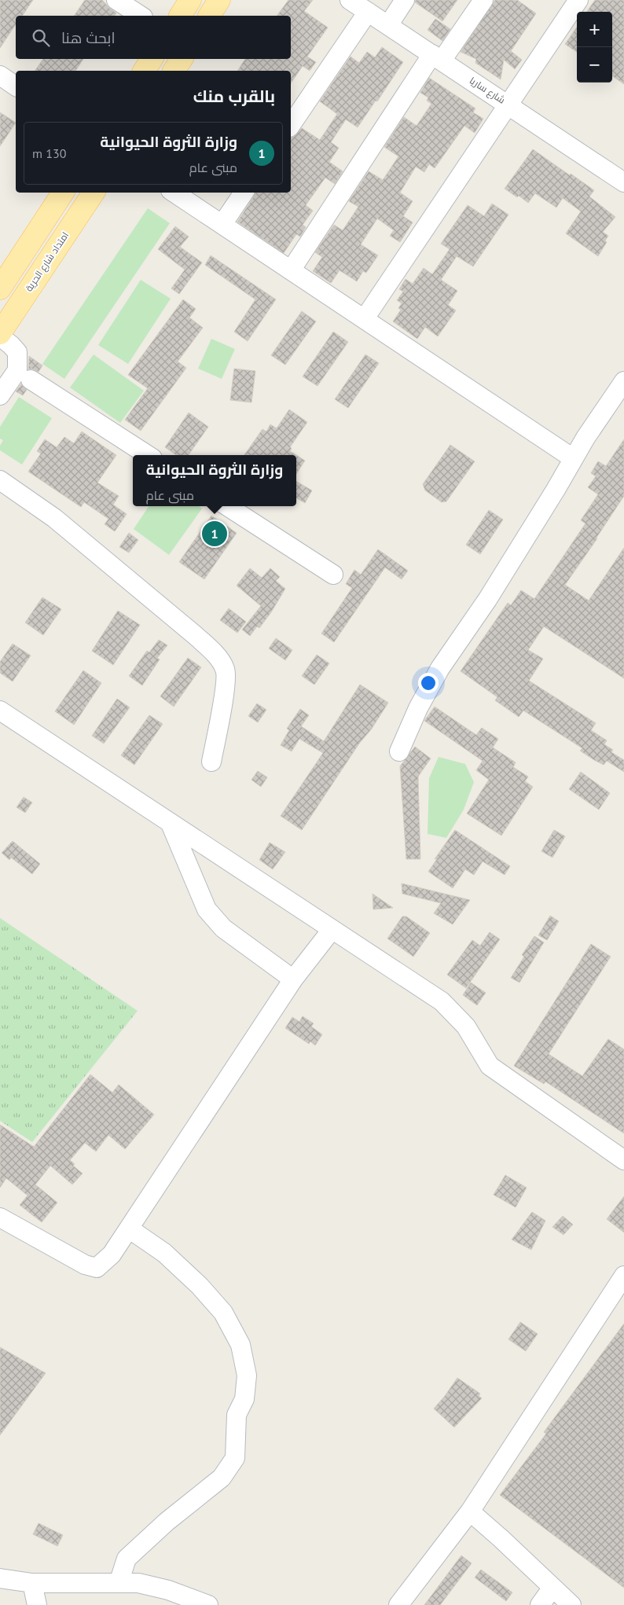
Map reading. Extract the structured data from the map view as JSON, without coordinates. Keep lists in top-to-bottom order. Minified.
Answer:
{"streets":{"main road":["امتداد شارع الحرية"],"street":["شارع ساريا"]},"page":{"map_buttons":["+","−"],"search":"ابحث هنا","heading":"بالقرب منك","list":[{"mark":"1","name":"وزارة الثروة الحيوانية","note":"مبنى عام","value":"130 m"}],"popup":["وزارة الثروة الحيوانية","مبنى عام"],"pins":"1"}}
